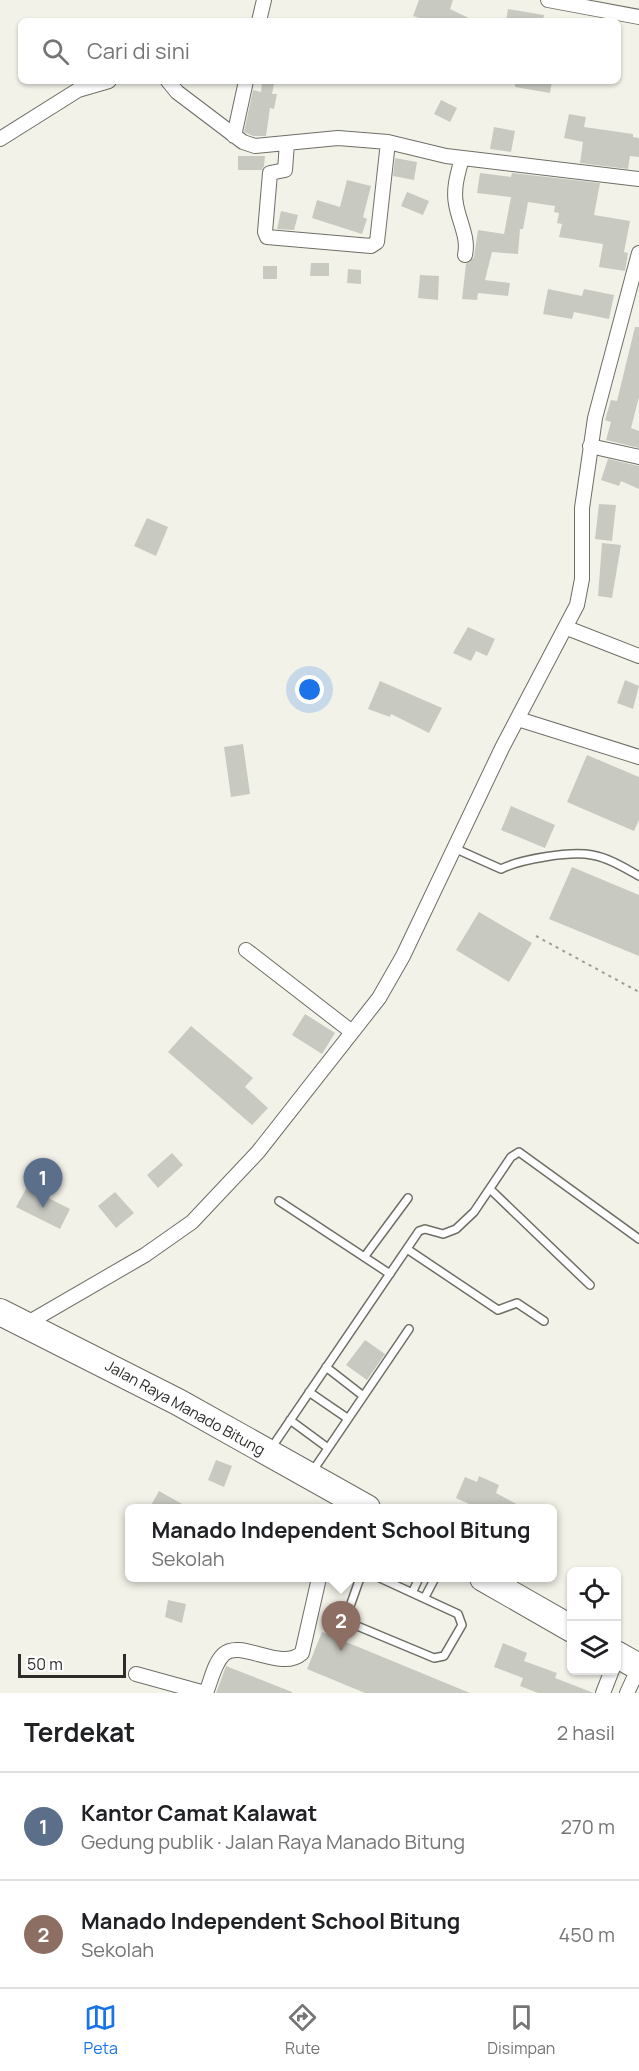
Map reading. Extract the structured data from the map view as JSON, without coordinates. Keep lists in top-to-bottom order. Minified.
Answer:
{"streets":{"highway":["Jalan Raya Manado Bitung"]},"scale_bar":"50 m","page":{"search":"Cari di sini","pins":["1","2"],"popup":["Manado Independent School Bitung","Sekolah"],"scale":"50 m","heading":["Terdekat","2 hasil"],"list":[{"mark":"1","name":"Kantor Camat Kalawat","note":"Gedung publik · Jalan Raya Manado Bitung","value":"270 m"},{"mark":"2","name":"Manado Independent School Bitung","note":"Sekolah","value":"450 m"}],"nav":["Peta","Rute","Disimpan"]}}
